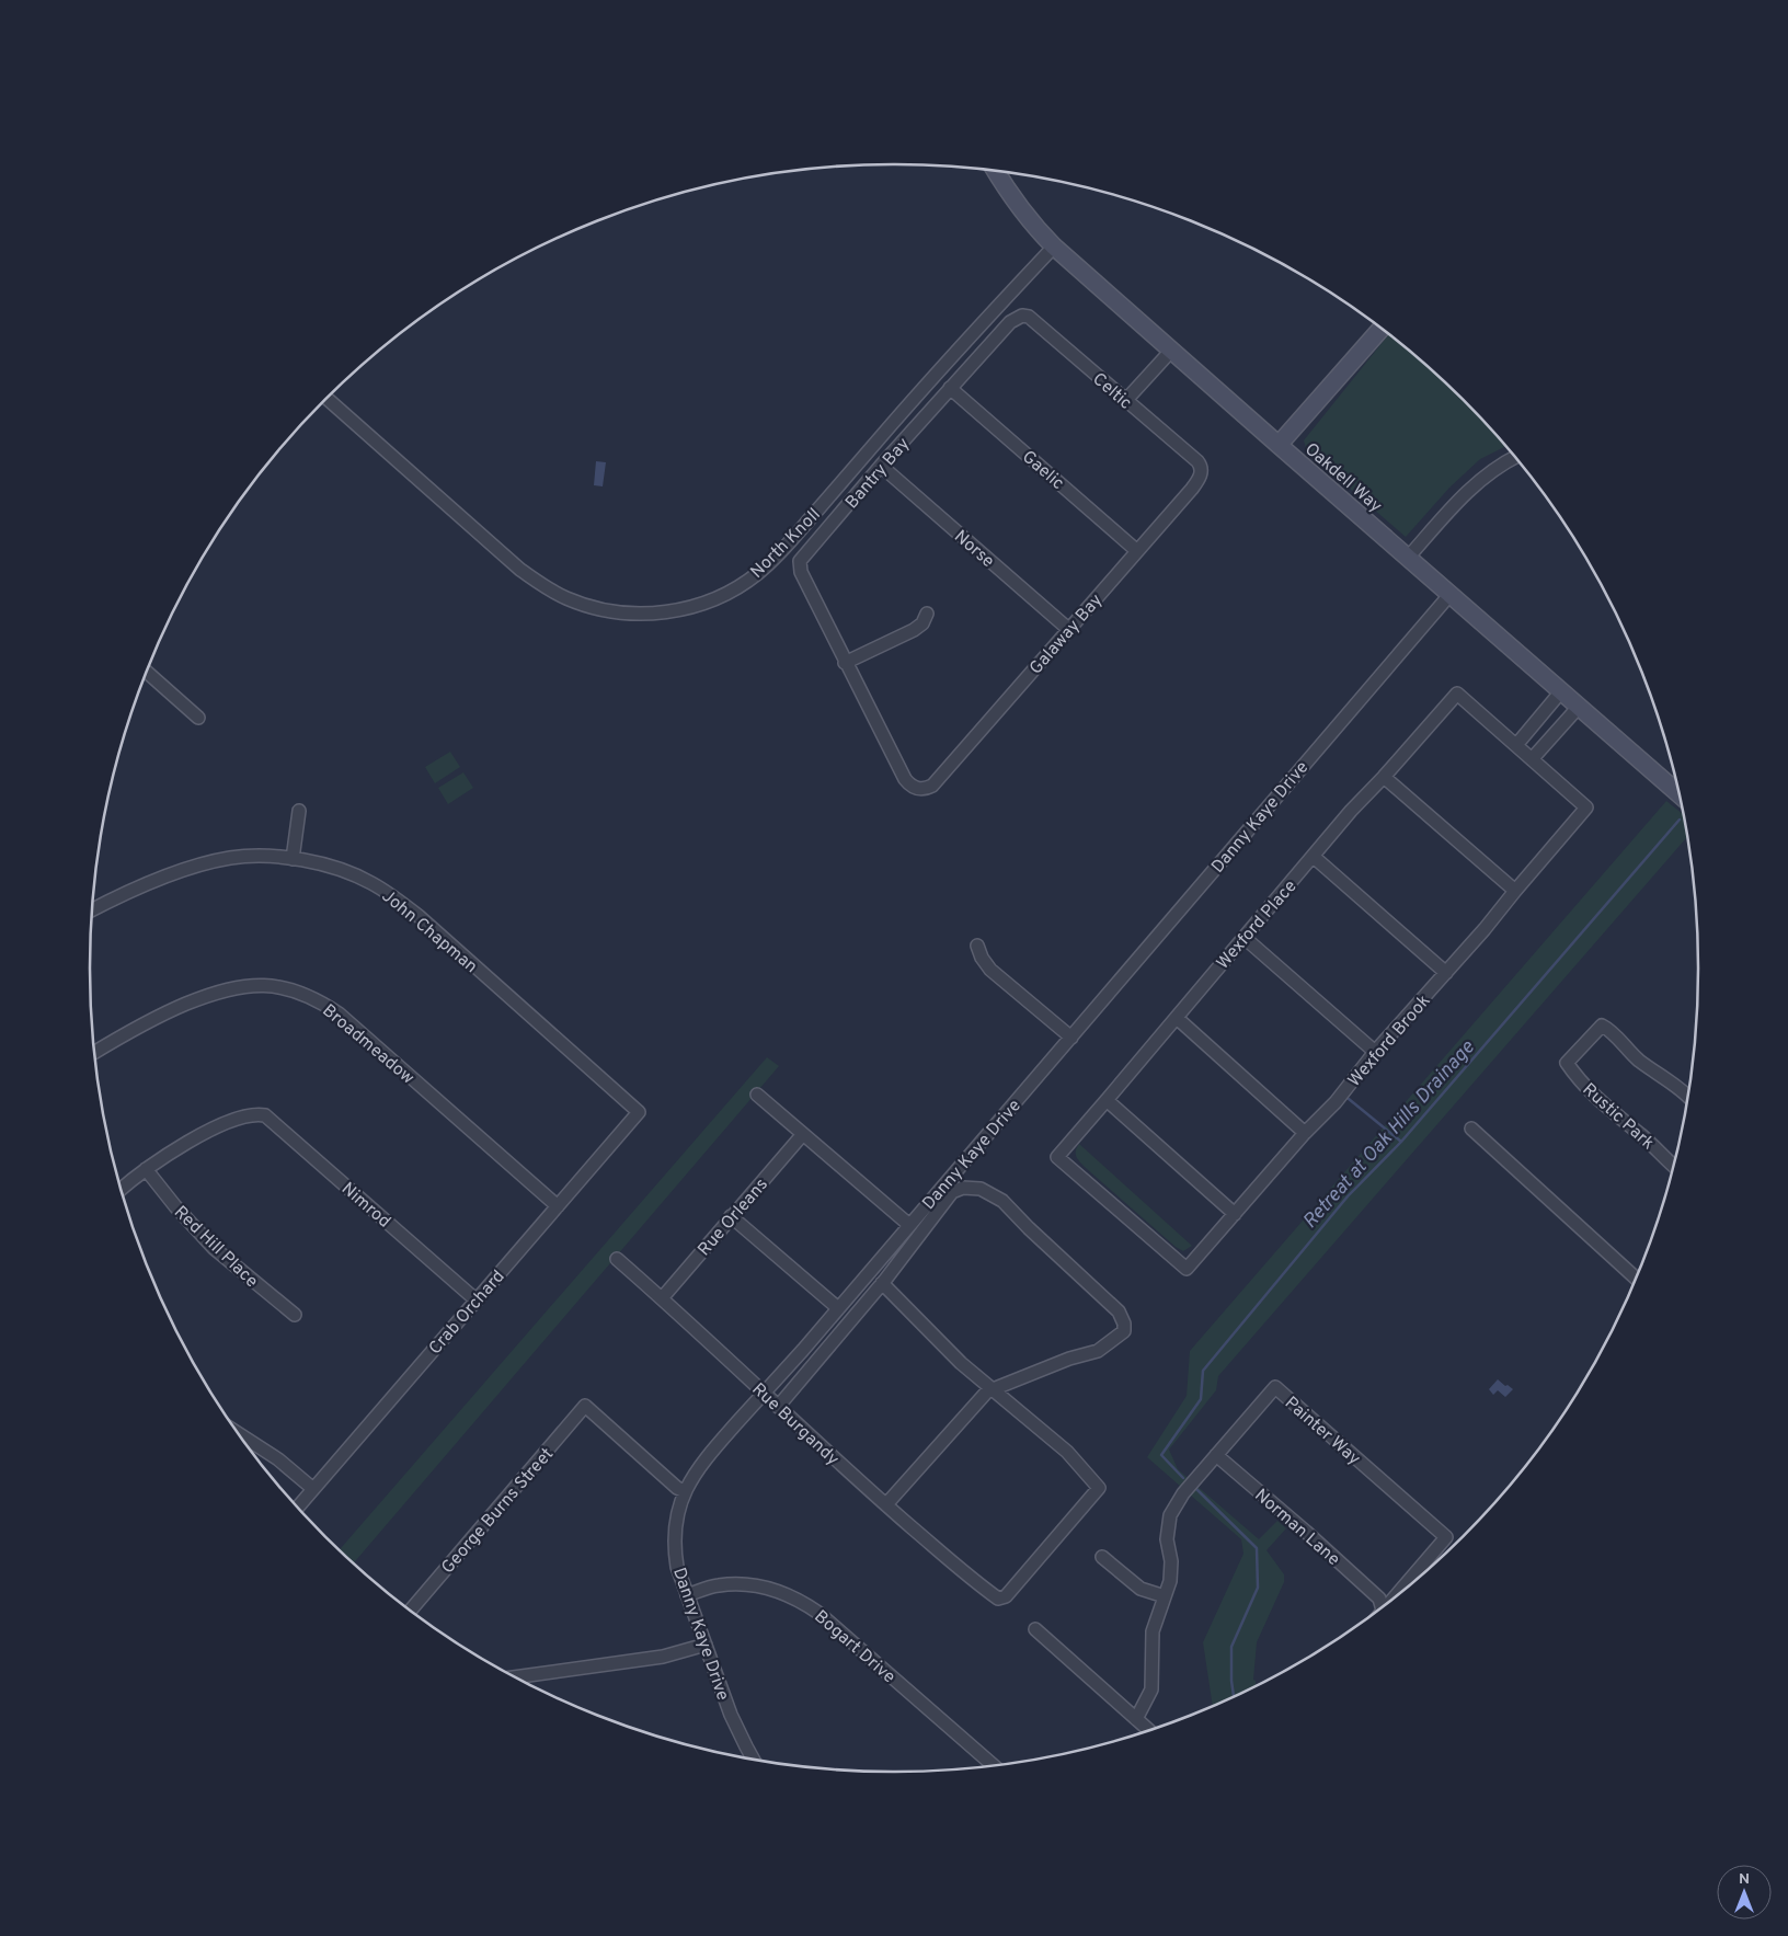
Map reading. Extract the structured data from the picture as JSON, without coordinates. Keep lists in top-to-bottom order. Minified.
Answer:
{"streets":{"street":["Celtic","Gaelic","Bantry Bay","Oakdell Way","North Knoll","Norse","Galaway Bay","Danny Kaye Drive","Wexford Place","John Chapman","Wexford Brook","Broadmeadow","Rustic Park","Nimrod","Rue Orleans","Red Hill Place","Crab Orchard","Rue Burgandy","Painter Way","George Burns Street","Norman Lane","Bogart Drive"]},"crossings":[["Celtic","Bantry Bay"],["Celtic","Galaway Bay"],["Gaelic","Bantry Bay"],["Gaelic","Galaway Bay"],["Bantry Bay","Norse"],["Bantry Bay","Galaway Bay"],["Oakdell Way","North Knoll"],["Oakdell Way","Danny Kaye Drive"],["Norse","Galaway Bay"],["Danny Kaye Drive","Rue Burgandy"],["Danny Kaye Drive","George Burns Street"],["Danny Kaye Drive","Bogart Drive"],["Wexford Place","Wexford Brook"],["John Chapman","Crab Orchard"],["Broadmeadow","Crab Orchard"],["Nimrod","Red Hill Place"],["Nimrod","Crab Orchard"],["Rue Orleans","Rue Burgandy"],["Painter Way","Norman Lane"]],"water":["Retreat at Oak Hills Drainage"],"north":"top"}
